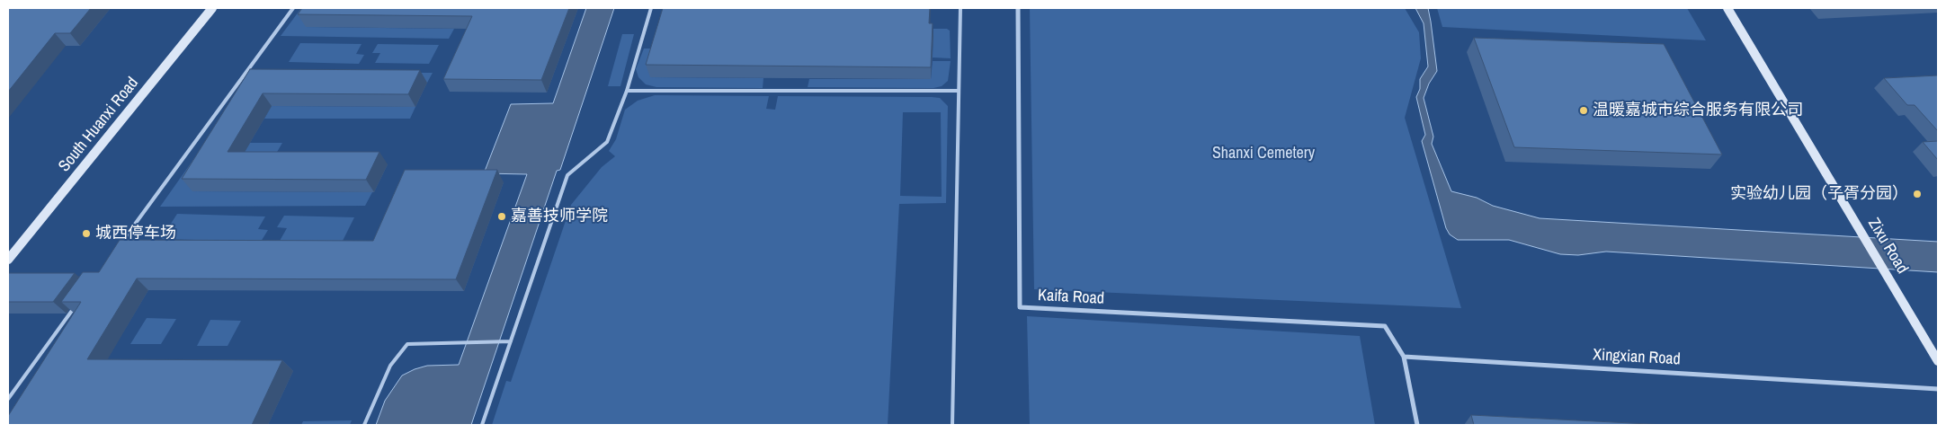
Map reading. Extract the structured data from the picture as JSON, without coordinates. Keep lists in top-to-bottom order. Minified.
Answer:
{"streets":{"street":["South Huanxi Road","Zixu Road","Kaifa Road","Xingxian Road"]},"crossings":[["Kaifa Road","Xingxian Road"]],"parks":["Shanxi Cemetery"],"places":["温暖嘉城市综合服务有限公司","实验幼儿园（子胥分园）","嘉善技师学院","城西停车场"]}
